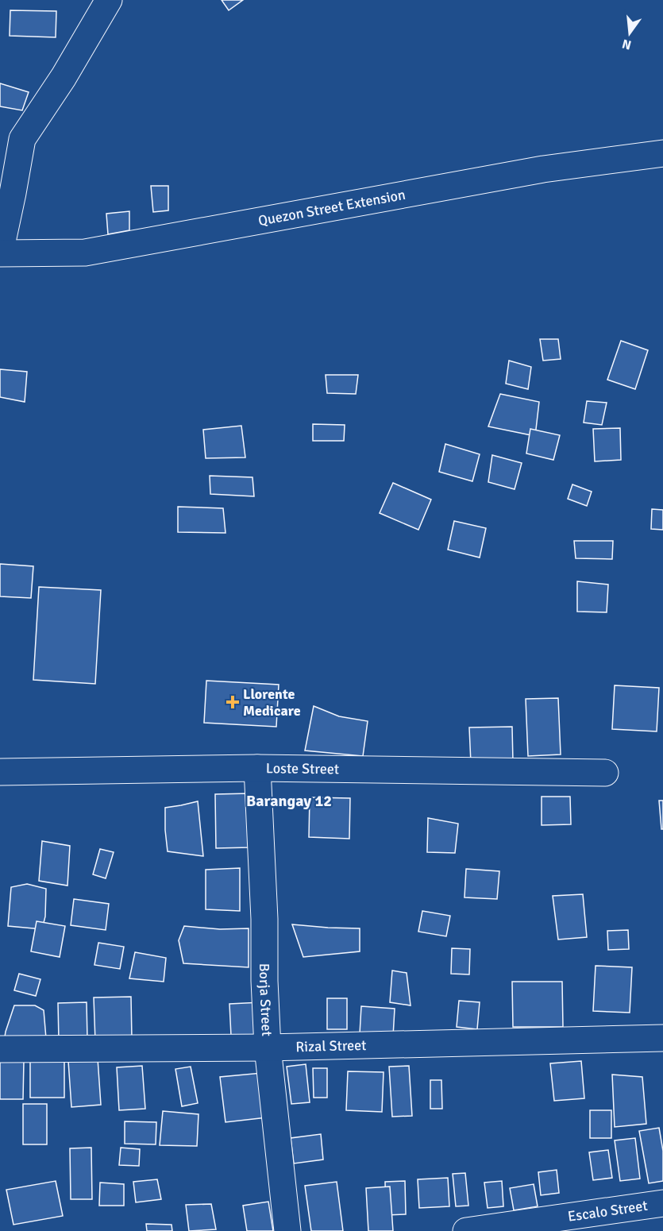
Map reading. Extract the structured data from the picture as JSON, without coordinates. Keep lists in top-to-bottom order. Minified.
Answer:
{"streets":{"street":["Quezon Street Extension","Loste Street","Borja Street","Rizal Street","Escalo Street"]},"crossings":[["Loste Street","Borja Street"],["Borja Street","Rizal Street"]],"districts":["Barangay 12"],"places":{"health":["Llorente Medicare"]},"north":"bottom"}
